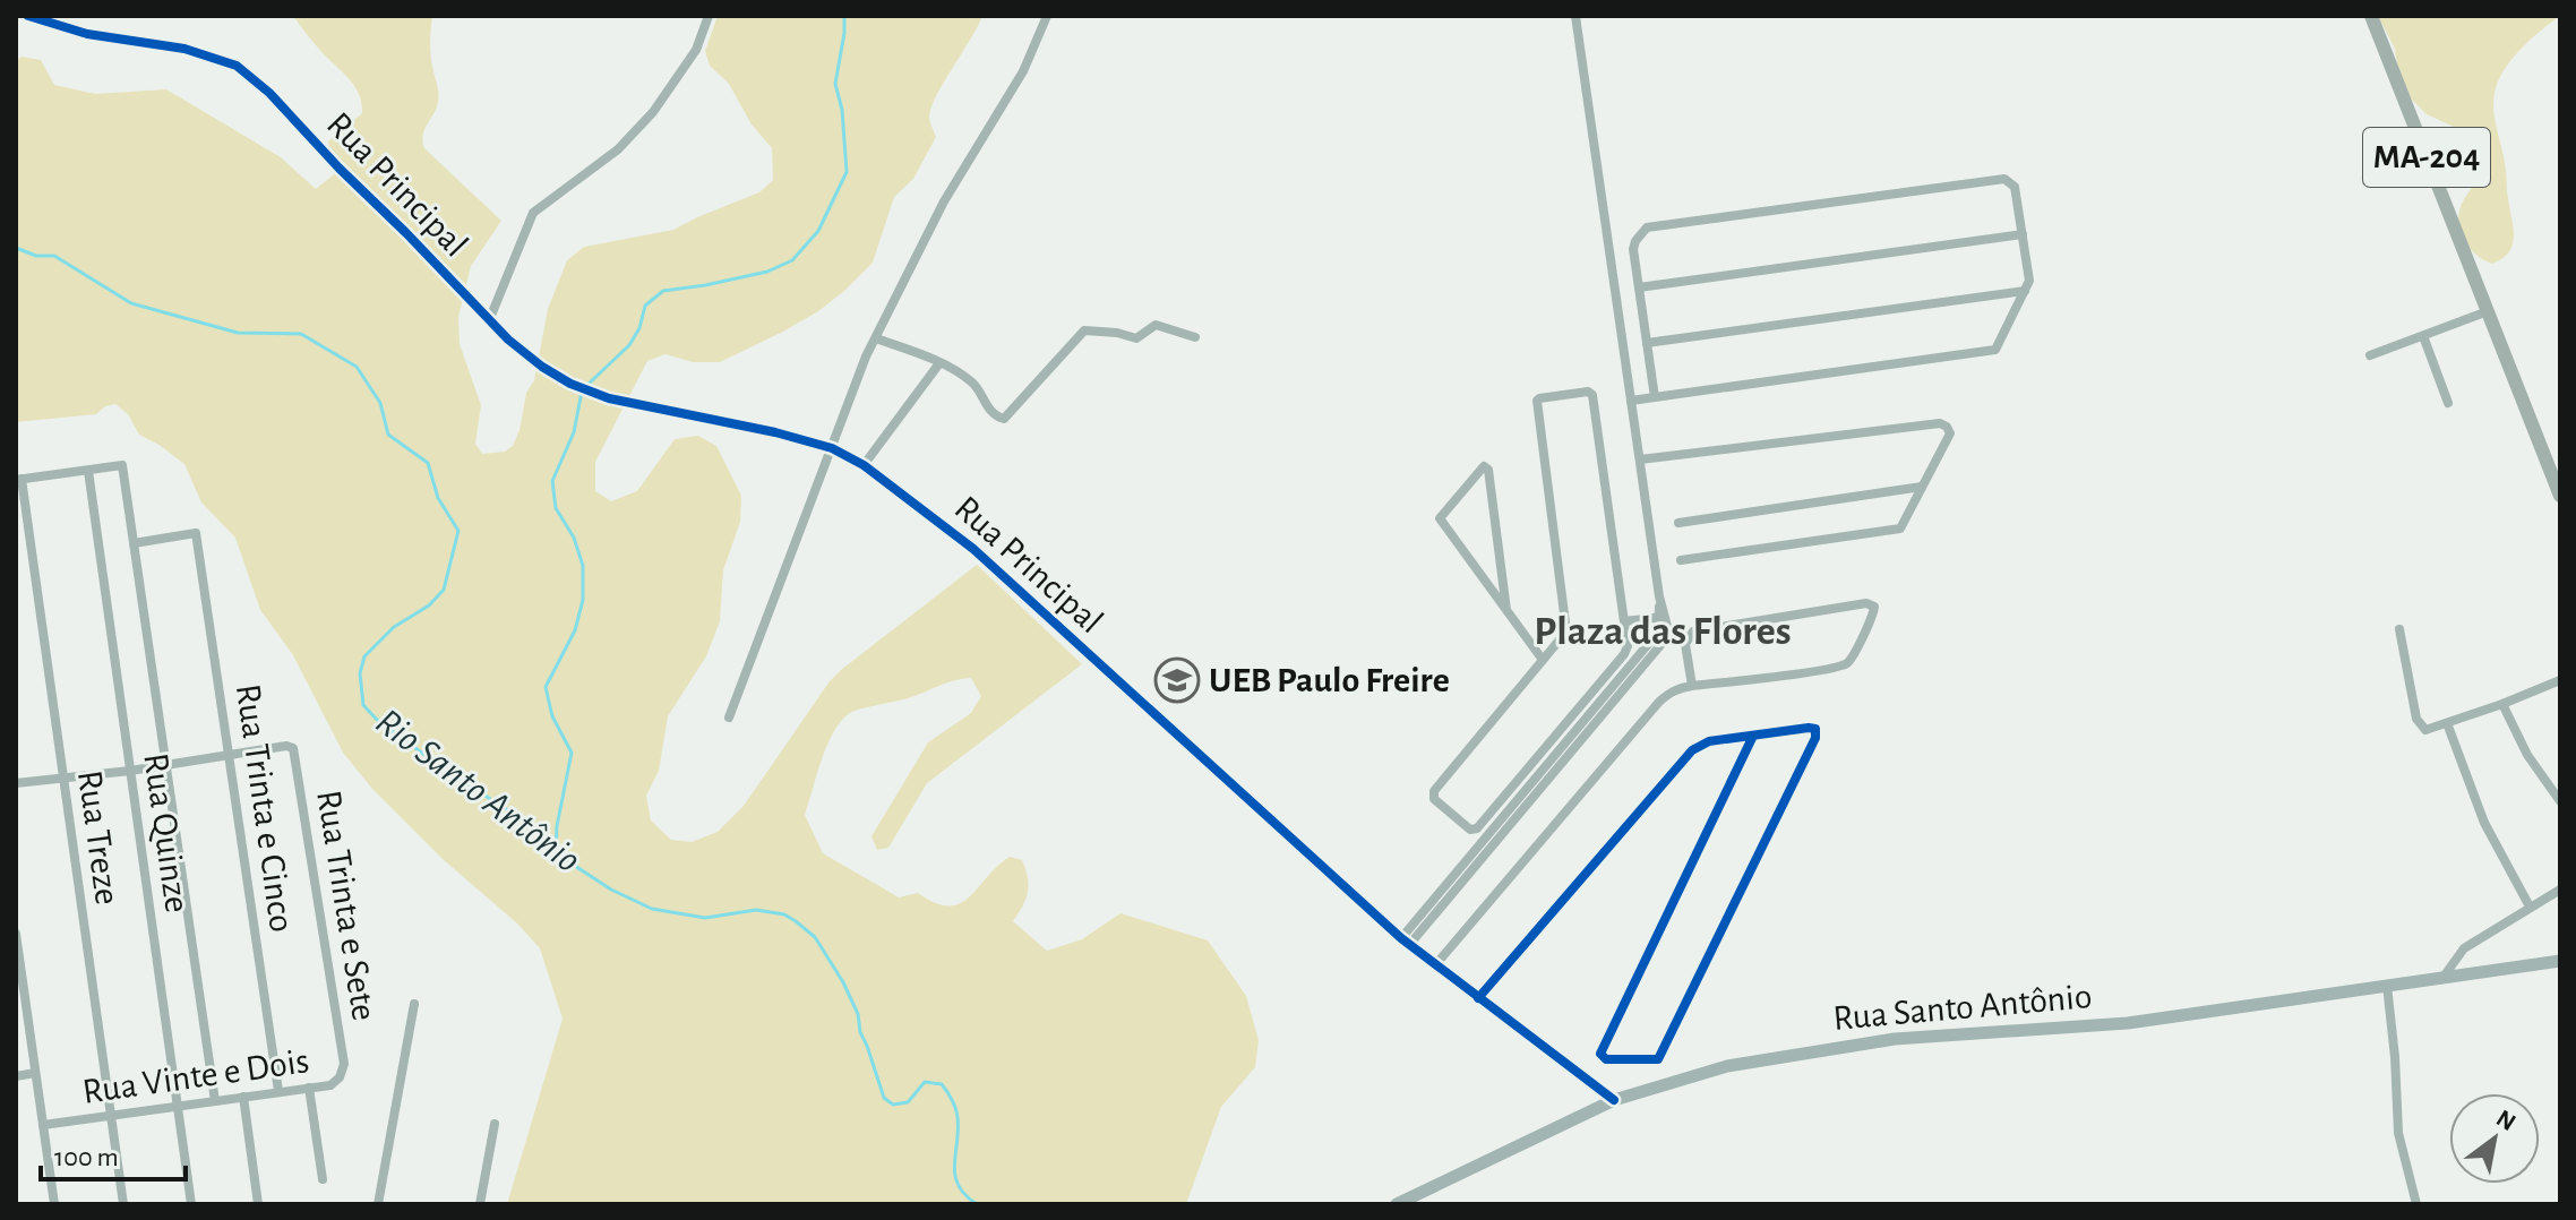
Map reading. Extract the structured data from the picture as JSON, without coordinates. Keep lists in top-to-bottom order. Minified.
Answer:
{"streets":{"main road":["MA-204"],"street":["Rua Principal","Rua Trinta e Cinco","Rua Quinze","Rua Treze","Rua Trinta e Sete","Rua Santo Antônio","Rua Vinte e Dois"]},"crossings":[["Rua Principal","Rua Santo Antônio"],["Rua Trinta e Cinco","Rua Trinta e Sete"],["Rua Trinta e Cinco","Rua Vinte e Dois"],["Rua Quinze","Rua Vinte e Dois"],["Rua Treze","Rua Vinte e Dois"],["Rua Trinta e Sete","Rua Vinte e Dois"]],"districts":["Plaza das Flores"],"water":["Rio Santo Antônio"],"places":{"school or university":["UEB Paulo Freire"]},"scale_bar":"100 m","north":"top right"}
